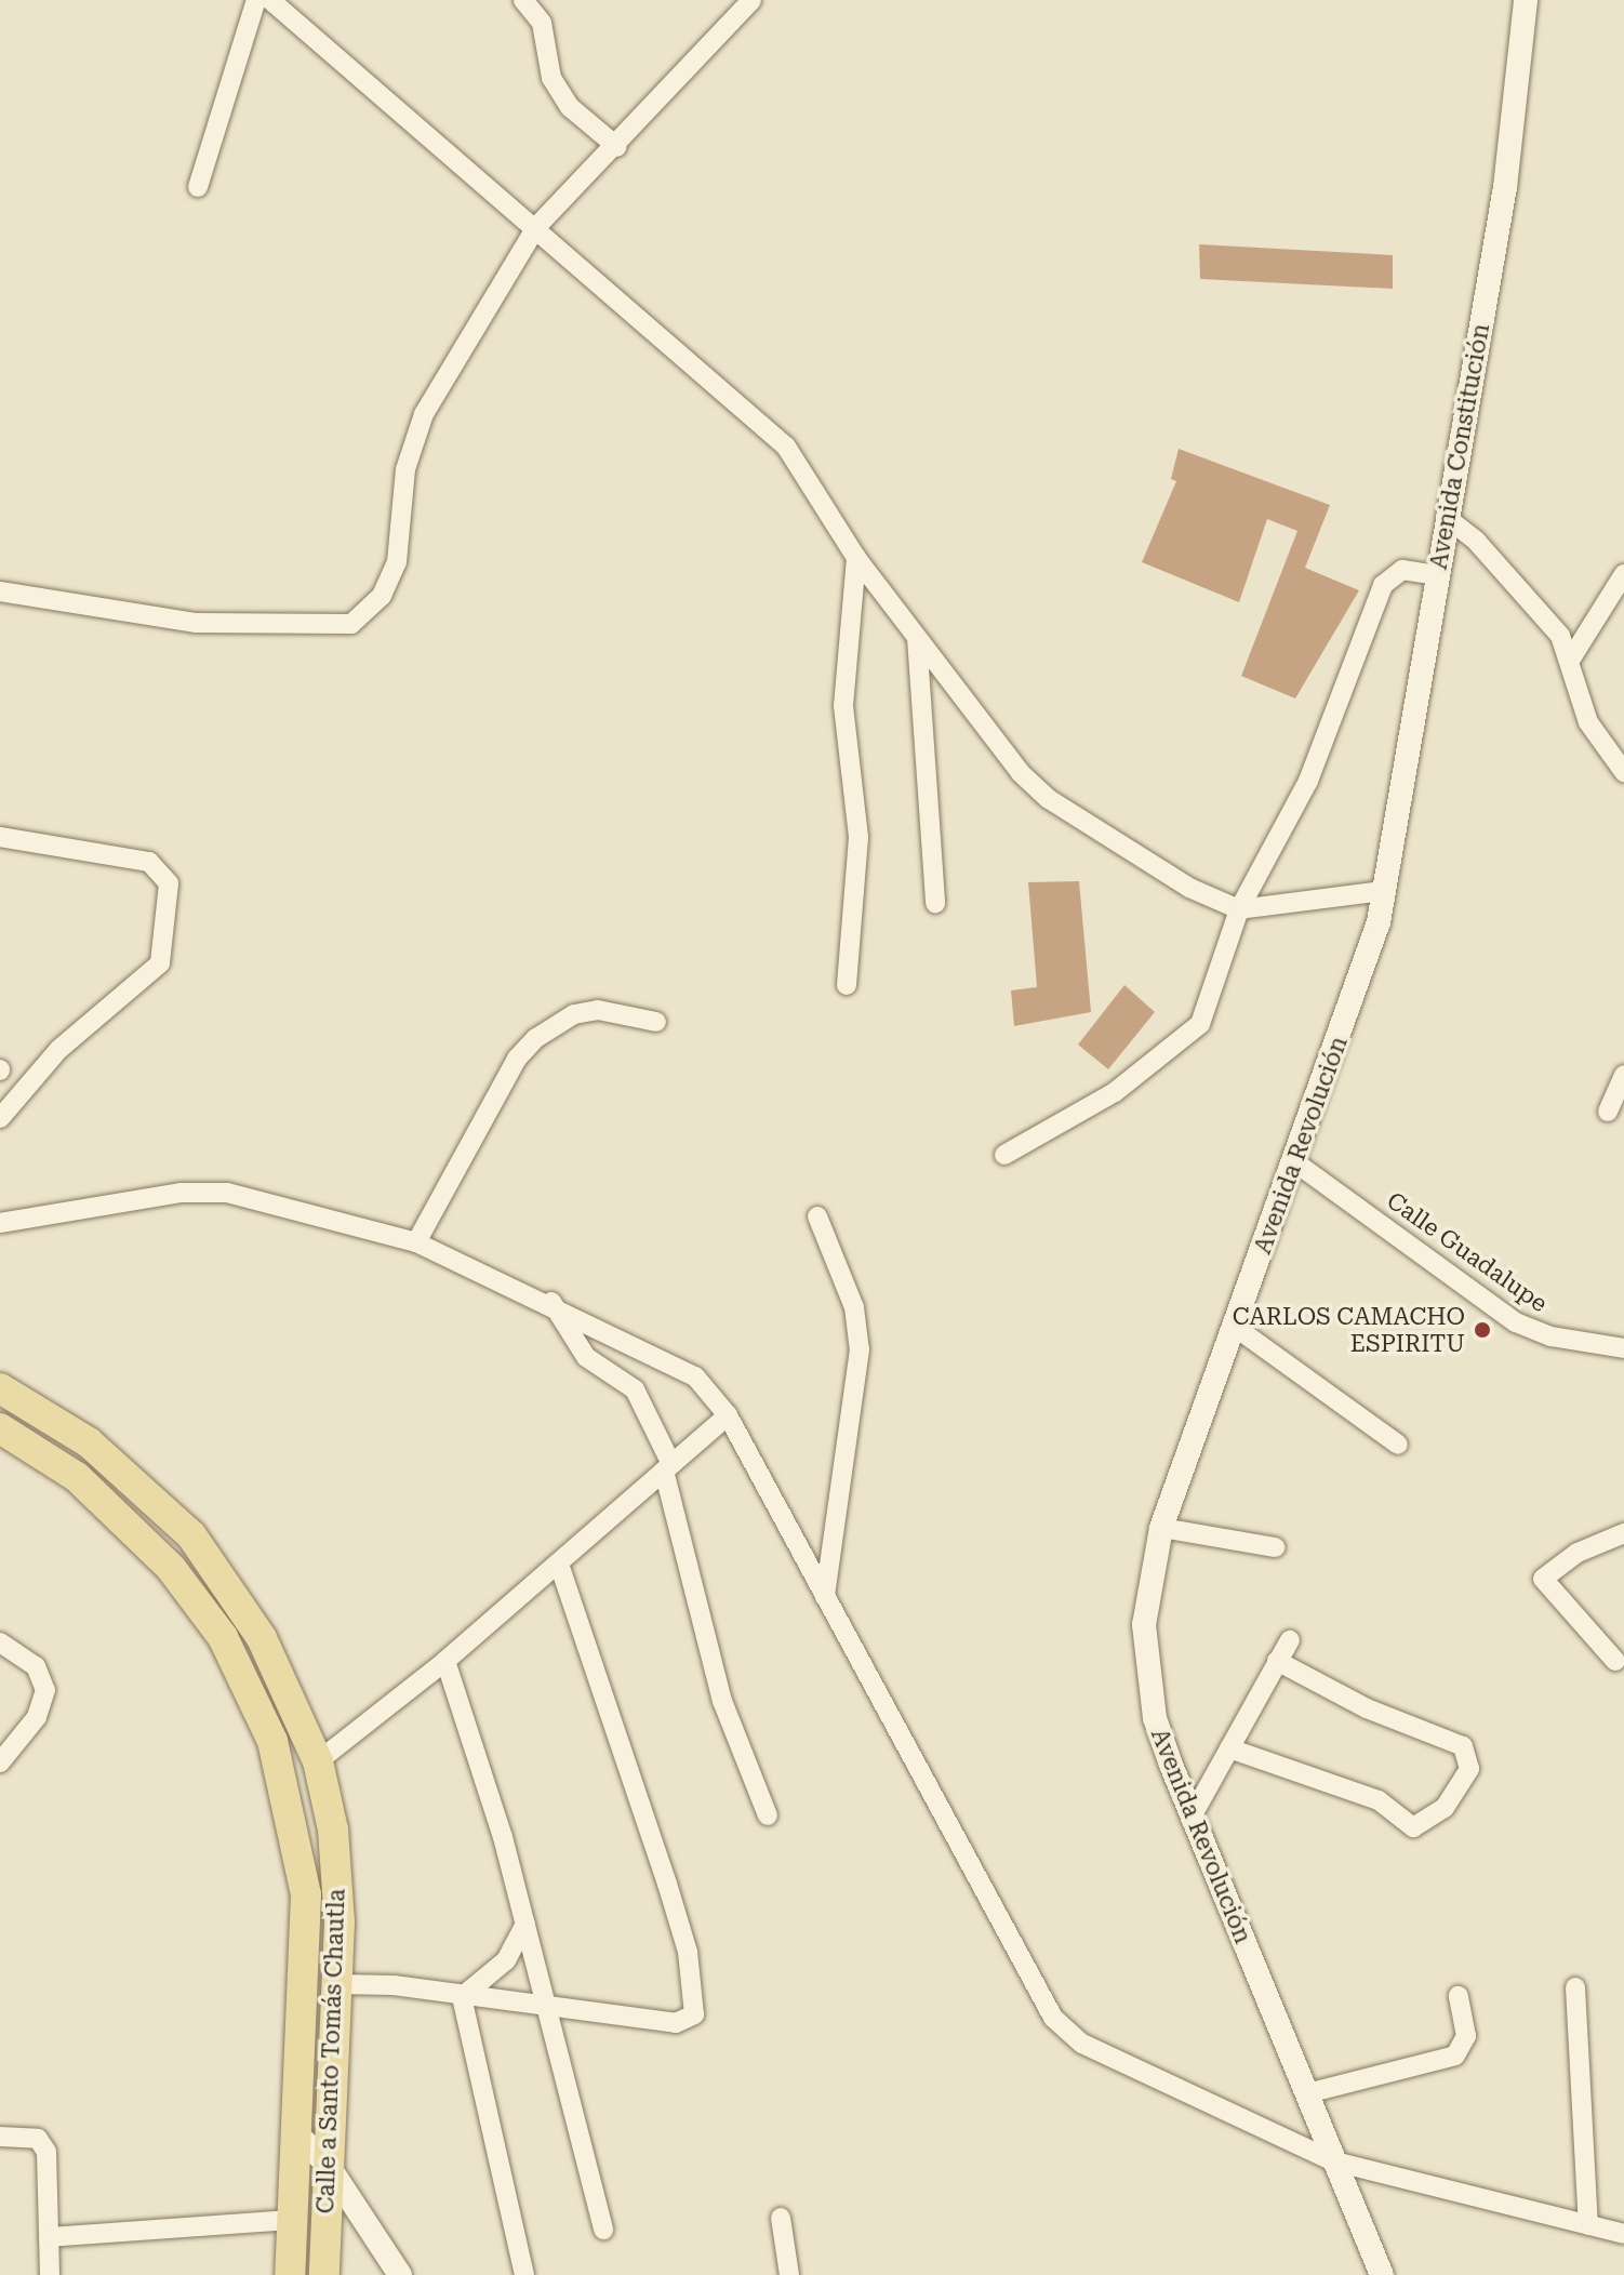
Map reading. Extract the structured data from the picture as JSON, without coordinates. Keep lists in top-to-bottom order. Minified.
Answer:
{"streets":{"main road":["Calle a Santo Tomás Chautla"],"street":["Avenida Constitución","Avenida Revolución","Calle Guadalupe"]},"crossings":[["Avenida Constitución","Avenida Revolución"],["Avenida Revolución","Calle Guadalupe"]],"places":["CARLOS CAMACHO ESPIRITU"]}
